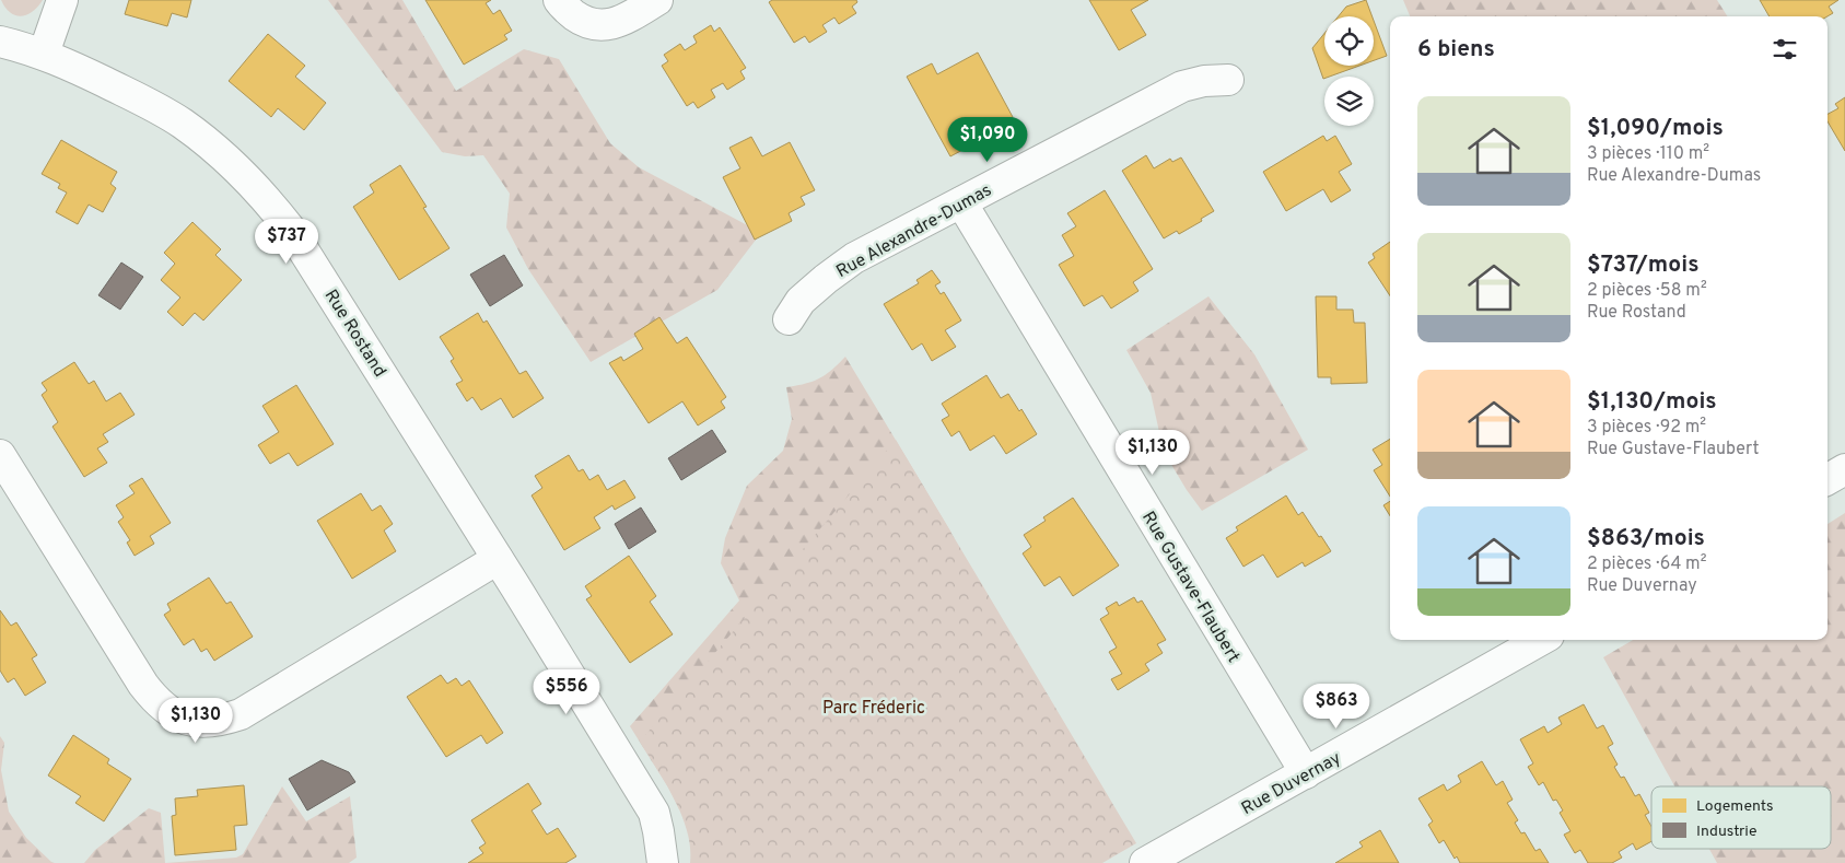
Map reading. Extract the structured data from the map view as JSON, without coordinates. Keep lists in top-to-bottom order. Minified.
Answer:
{"streets":{"street":["Rue Alexandre-Dumas","Rue Rostand","Rue Gustave-Flaubert","Rue Duvernay"]},"crossings":[["Rue Alexandre-Dumas","Rue Gustave-Flaubert"],["Rue Gustave-Flaubert","Rue Duvernay"]],"parks":["Parc Fréderic"],"legend":["Logements","Industrie"],"page":{"heading":"6 biens","list":[{"name":"$1,090/mois","note":"3 pièces · 110 m² · Rue Alexandre-Dumas"},{"name":"$737/mois","note":"2 pièces · 58 m² · Rue Rostand"},{"name":"$1,130/mois","note":"3 pièces · 92 m² · Rue Gustave-Flaubert"},{"name":"$863/mois","note":"2 pièces · 64 m² · Rue Duvernay"}],"price":["$1,090","$737","$1,130","$556","$863","$1,130"]}}
